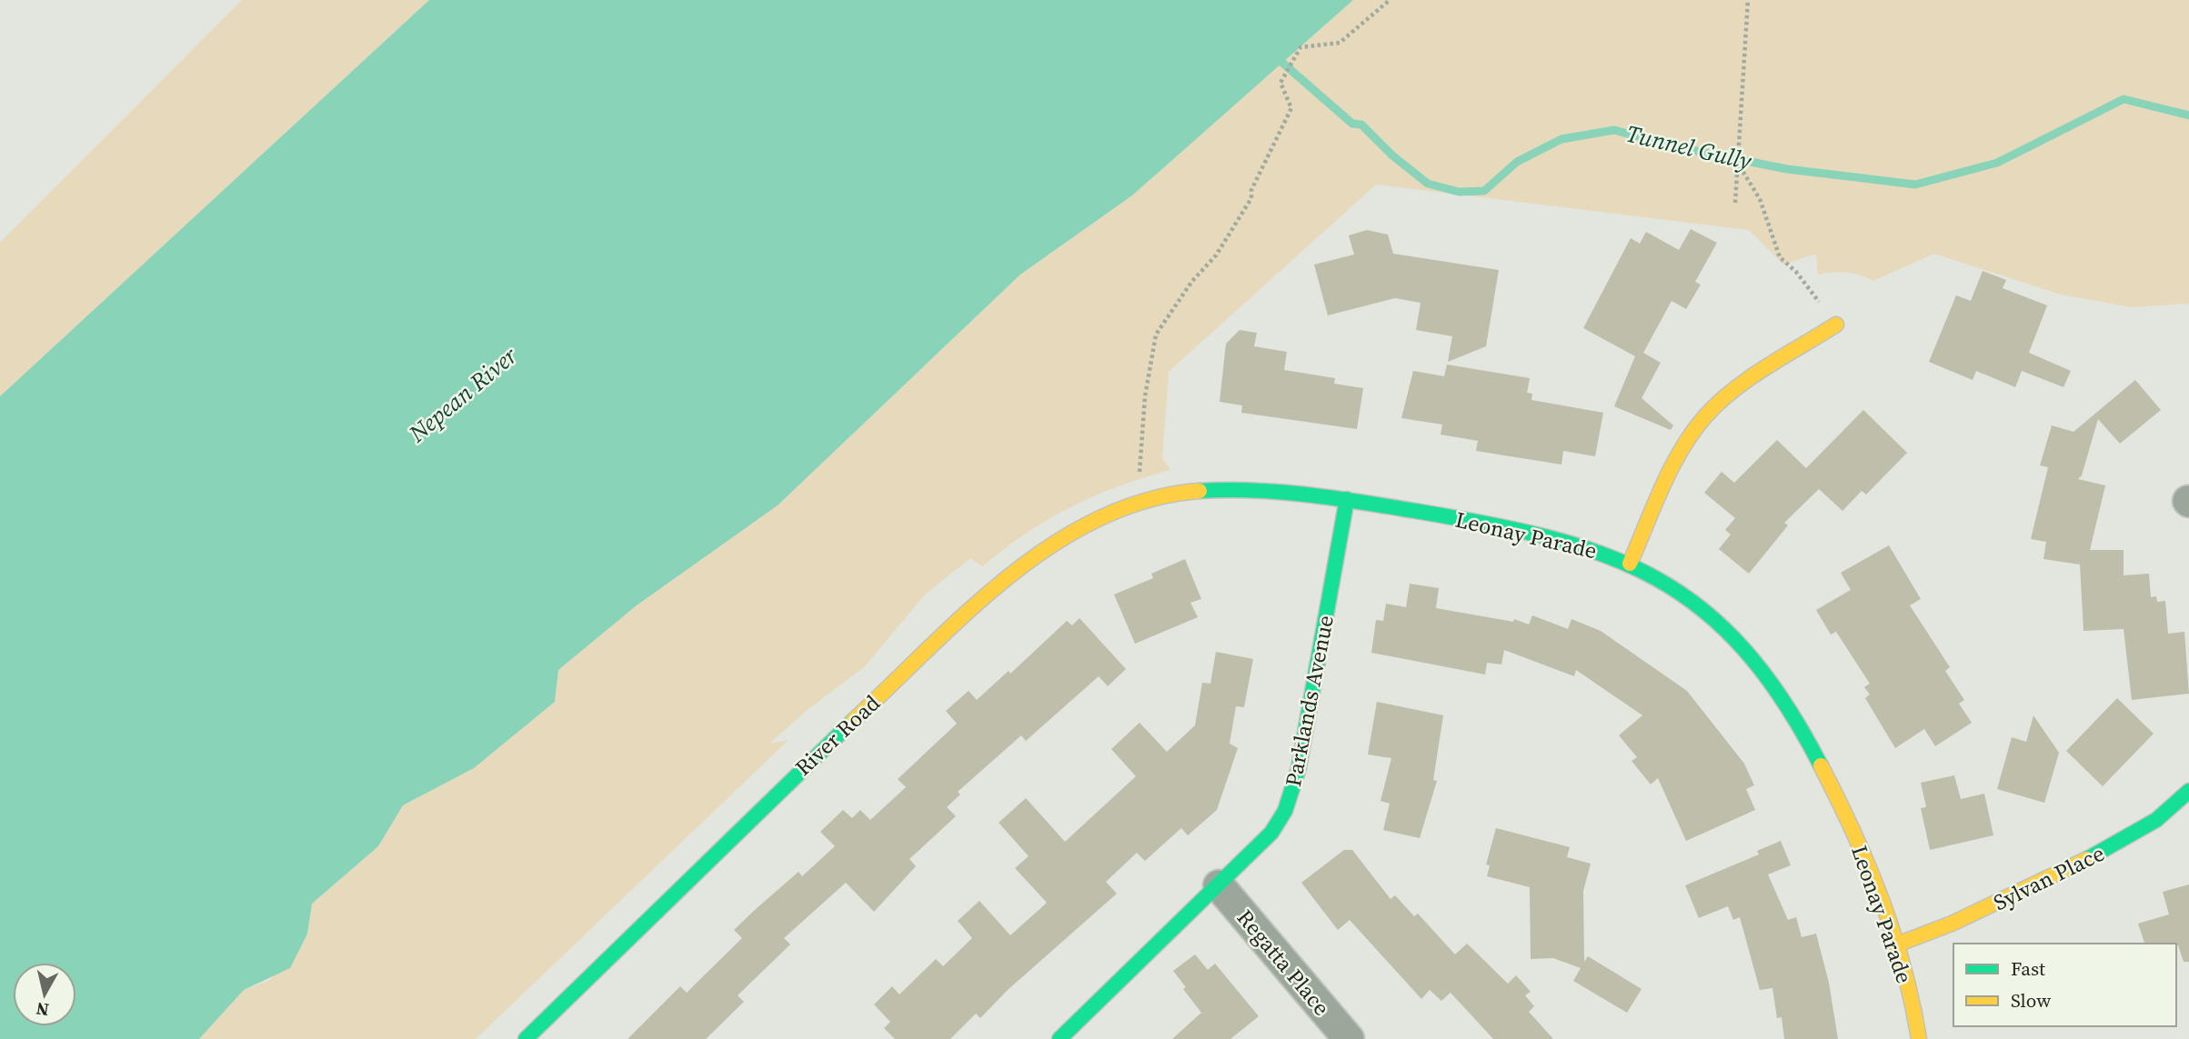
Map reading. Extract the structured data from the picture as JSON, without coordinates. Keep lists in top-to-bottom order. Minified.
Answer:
{"streets":{"street":["Leonay Parade","Parklands Avenue","River Road","Sylvan Place","Regatta Place"]},"crossings":[["Leonay Parade","Parklands Avenue"],["Leonay Parade","River Road"],["Leonay Parade","Sylvan Place"],["Parklands Avenue","Regatta Place"]],"water":["Tunnel Gully","Nepean River"],"legend":["Fast","Slow"],"north":"bottom"}
